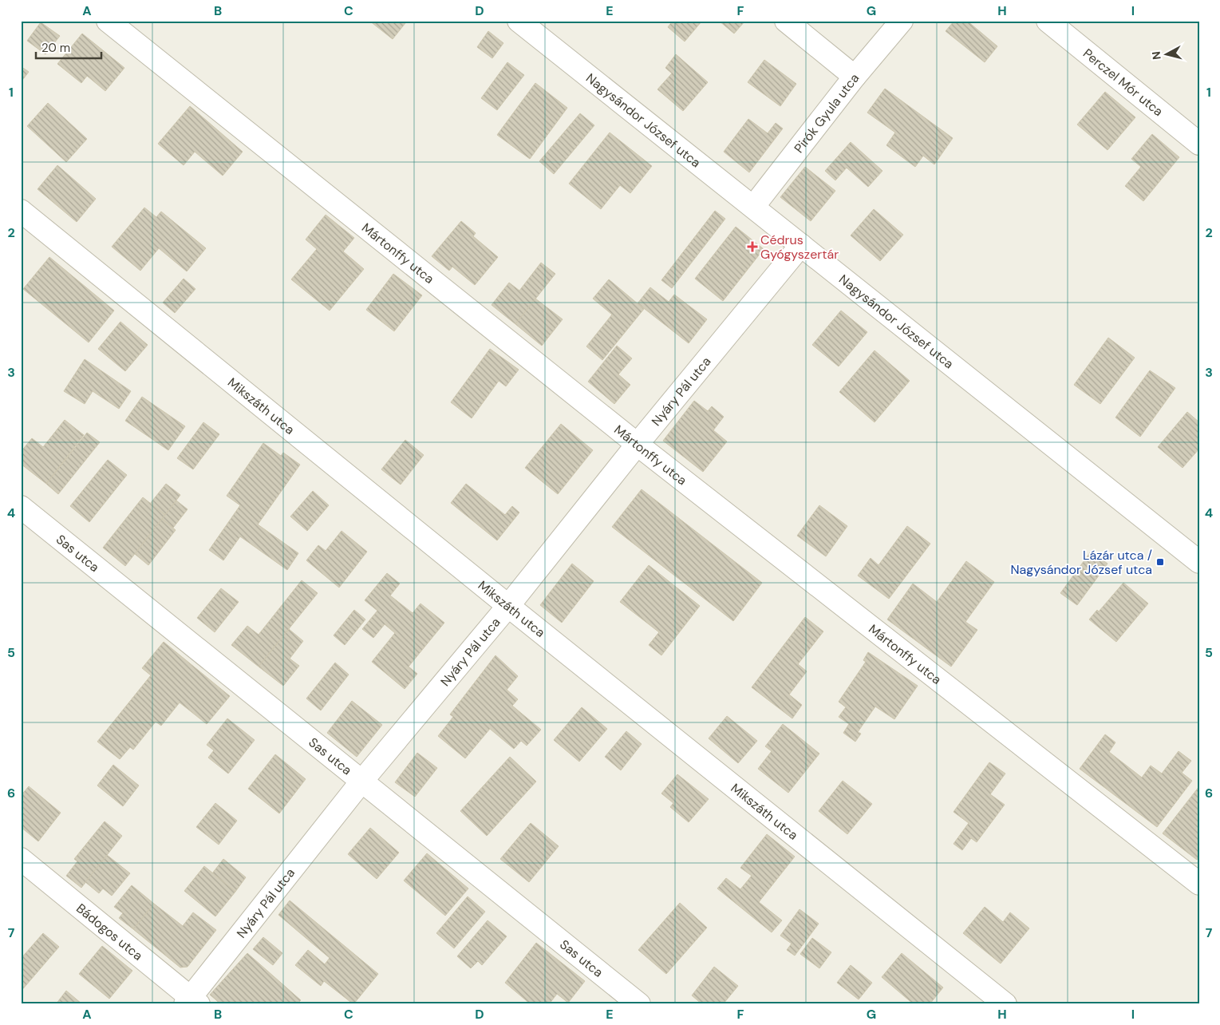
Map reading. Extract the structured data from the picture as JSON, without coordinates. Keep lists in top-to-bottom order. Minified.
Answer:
{"streets":{"street":["Perczel Mór utca","Pirók Gyula utca","Nagysándor József utca","Mártonffy utca","Nyáry Pál utca","Mikszáth utca","Sas utca","Bádogos utca"]},"crossings":[["Pirók Gyula utca","Nagysándor József utca"],["Nagysándor József utca","Nyáry Pál utca"],["Mártonffy utca","Nyáry Pál utca"],["Nyáry Pál utca","Mikszáth utca"],["Nyáry Pál utca","Sas utca"],["Nyáry Pál utca","Bádogos utca"]],"places":{"health":["Cédrus Gyógyszertár"],"transit":["Lázár utca / Nagysándor József utca"]},"scale_bar":"20 m","north":"left","grid":{"columns":["A","B","C","D","E","F","G","H","I"],"rows":["1","2","3","4","5","6","7"]}}
